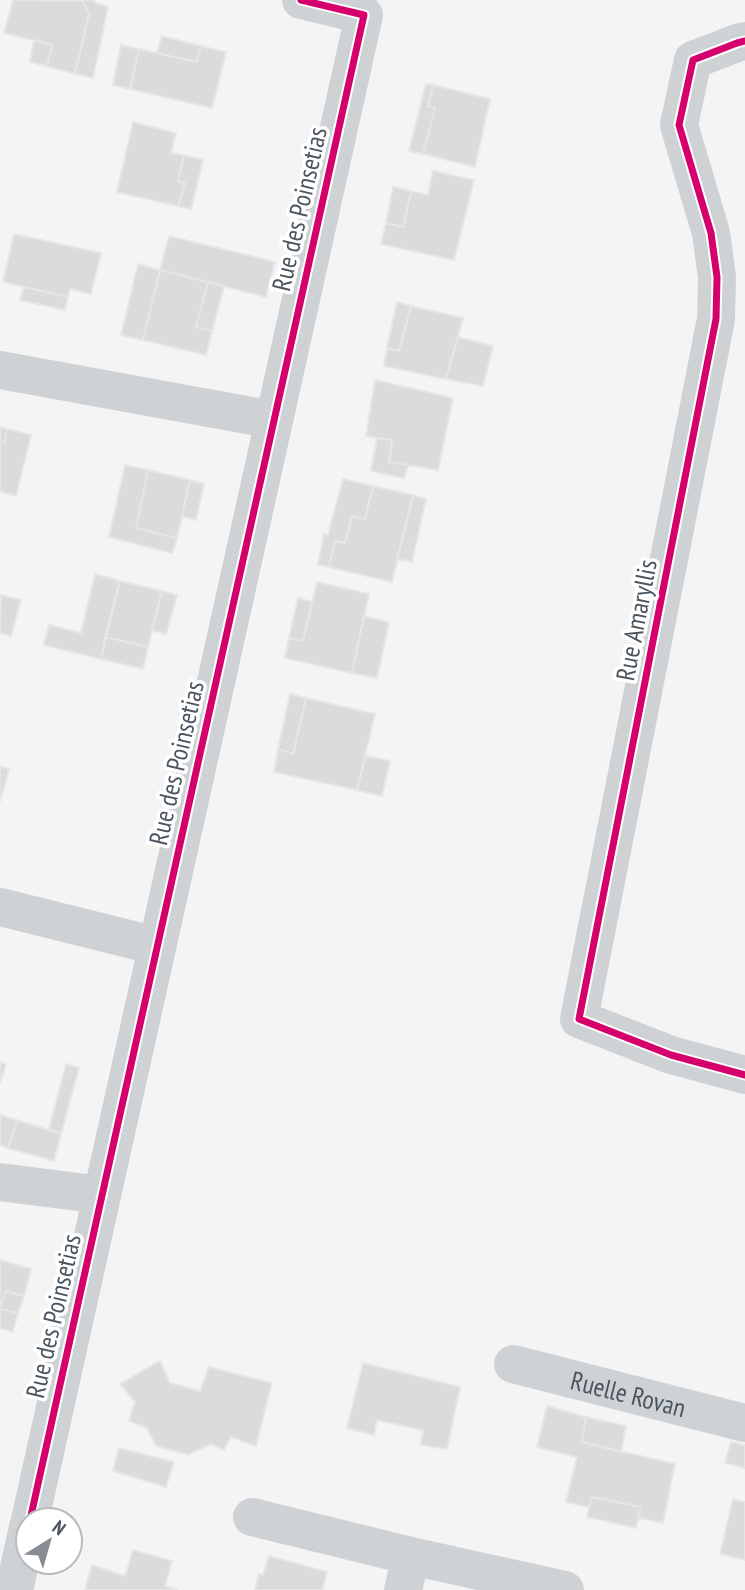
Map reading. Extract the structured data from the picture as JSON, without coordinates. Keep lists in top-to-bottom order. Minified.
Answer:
{"streets":{"street":["Rue des Poinsetias","Rue Amaryllis","Ruelle Rovan"]},"north":"top right"}
